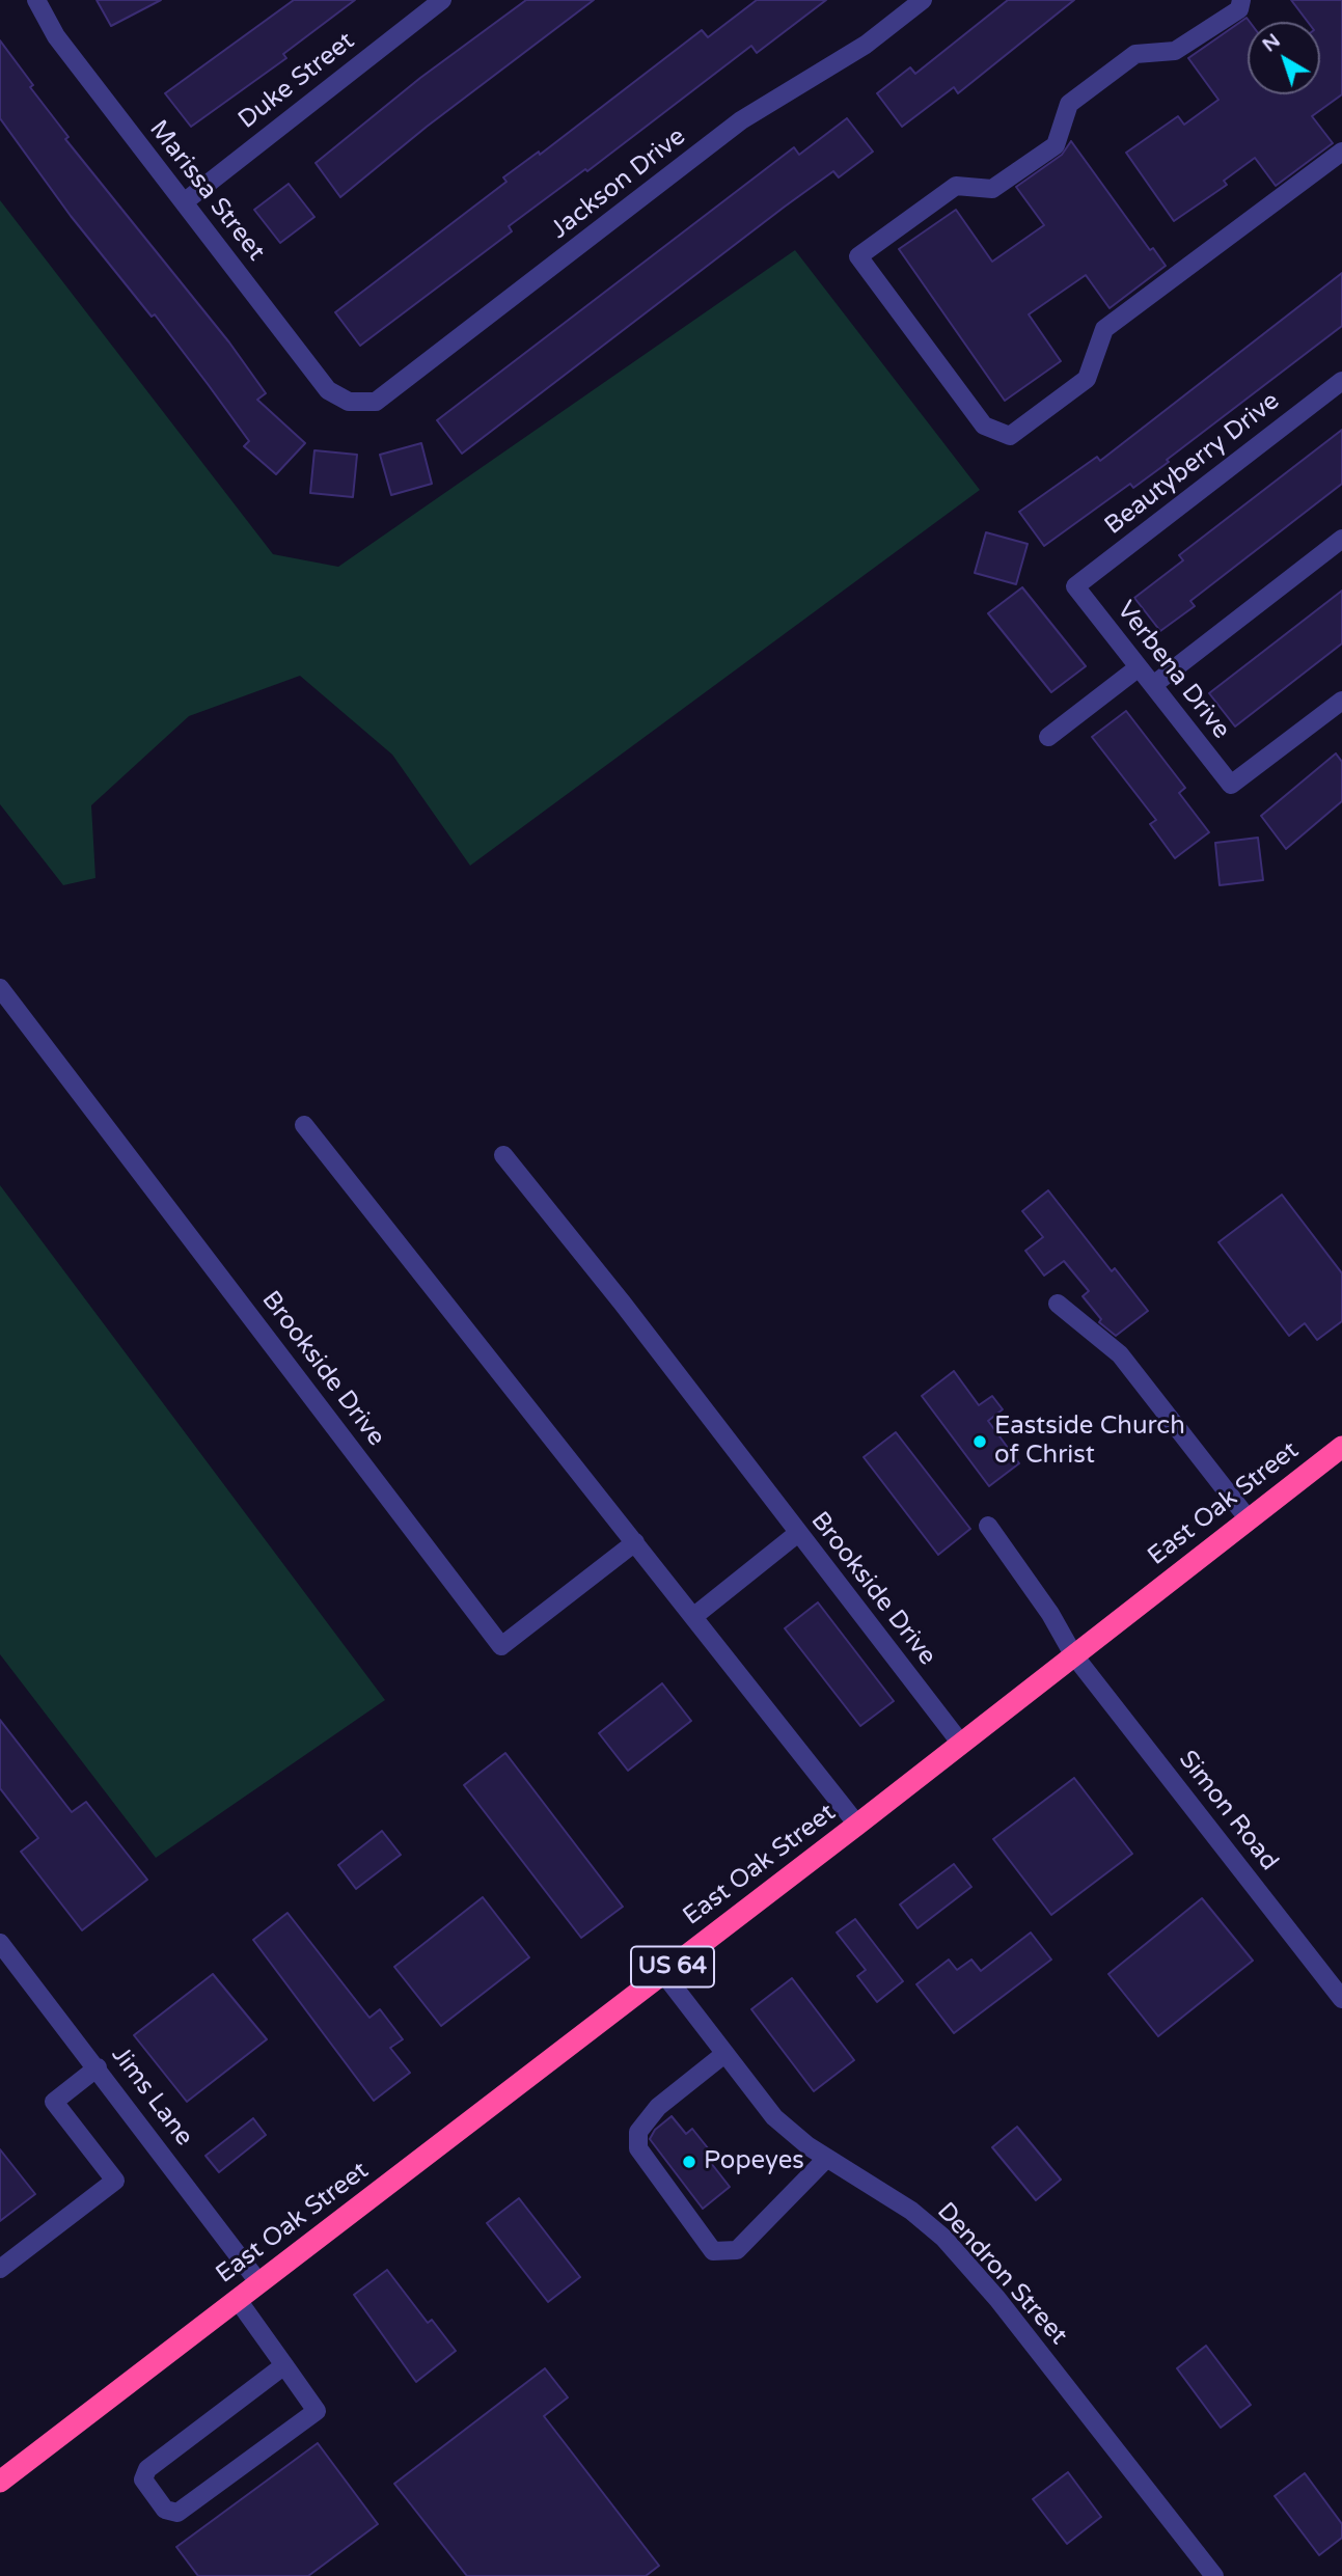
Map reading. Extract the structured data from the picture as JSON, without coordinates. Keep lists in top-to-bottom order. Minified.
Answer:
{"streets":{"highway":["East Oak Street","US 64"],"street":["Duke Street","Jackson Drive","Marissa Street","Beautyberry Drive","Verbena Drive","Brookside Drive","Simon Road","Jims Lane","Dendron Street"]},"crossings":[["Duke Street","Marissa Street"],["Jackson Drive","Marissa Street"],["Beautyberry Drive","Verbena Drive"],["Brookside Drive","East Oak Street"],["East Oak Street","Simon Road"],["East Oak Street","Jims Lane"],["East Oak Street","Dendron Street"]],"places":["Eastside Church of Christ","Popeyes"],"north":"top left"}
